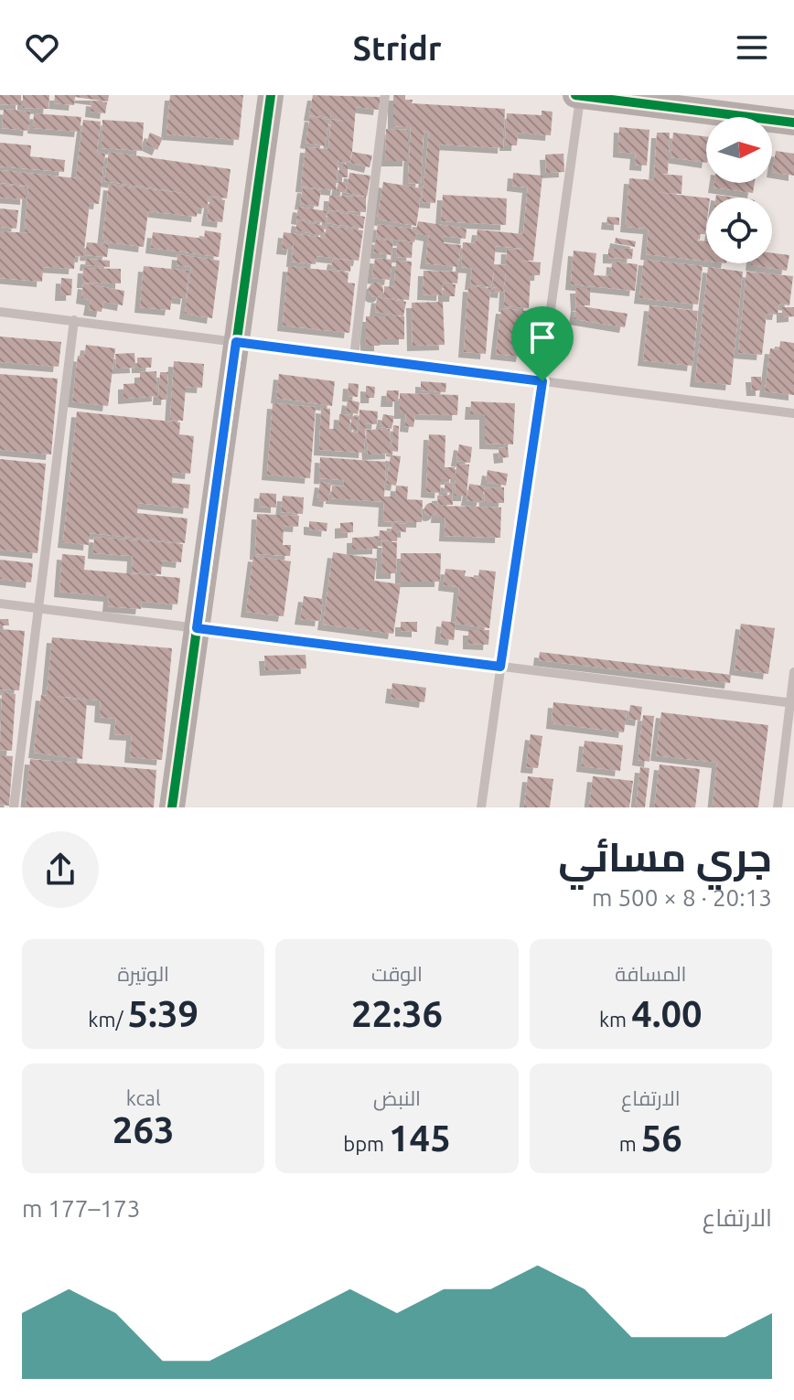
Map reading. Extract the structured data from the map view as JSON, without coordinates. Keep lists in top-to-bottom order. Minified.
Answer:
{"north":"right","page":{"header":"Stridr","heading":["جري مسائي","20:13 · 8 × 500 m"],"stats":[["المسافة","4.00 km"],["الوقت","22:36"],["الوتيرة","5:39 /km"],["الارتفاع","56 m"],["النبض","145 bpm"],["kcal","263"]],"chart":["الارتفاع","173–177 m"]}}
